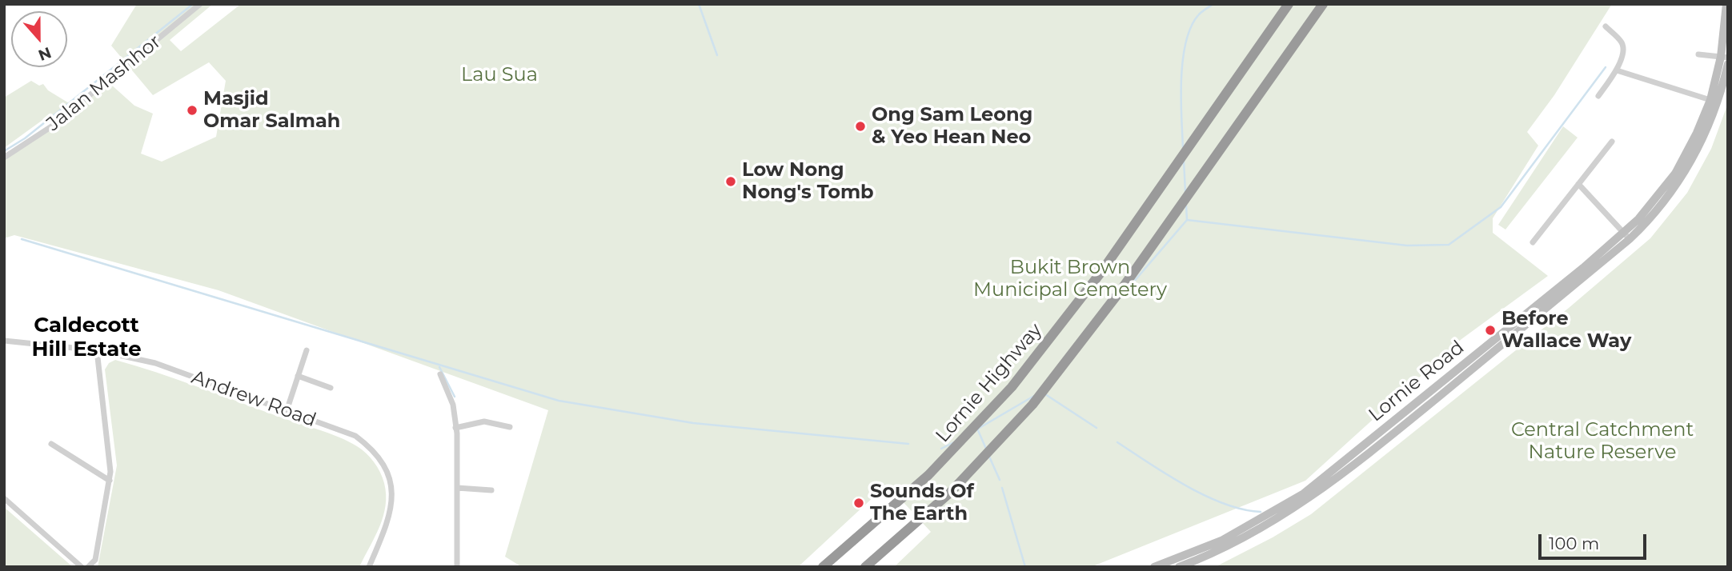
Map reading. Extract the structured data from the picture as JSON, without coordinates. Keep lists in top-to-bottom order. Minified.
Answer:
{"streets":{"highway":["Lornie Highway"],"street":["Jalan Mashhor","Lornie Road","Andrew Road"]},"districts":["Caldecott Hill Estate"],"parks":["Lau Sua","Bukit Brown Municipal Cemetery","Central Catchment Nature Reserve"],"places":["Masjid Omar Salmah","Ong Sam Leong & Yeo Hean Neo","Low Nong Nong's Tomb","Before Wallace Way","Sounds Of The Earth"],"scale_bar":"100 m","north":"bottom"}
